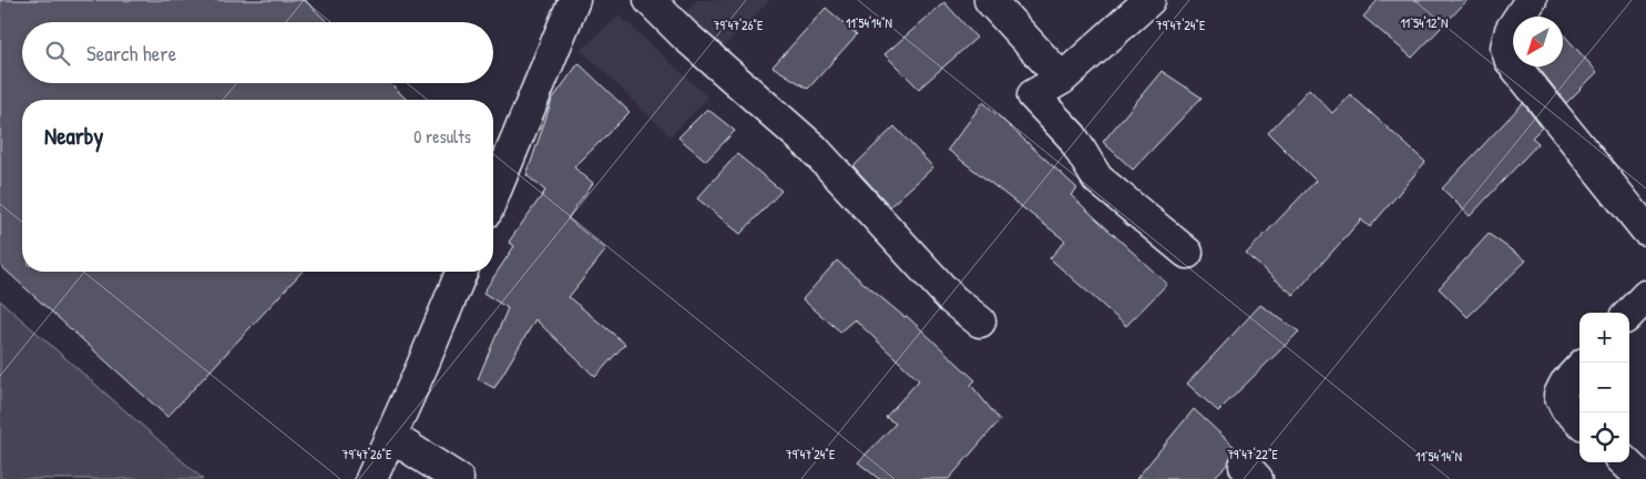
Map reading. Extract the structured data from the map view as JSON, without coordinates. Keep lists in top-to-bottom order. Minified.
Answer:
{"north":"bottom left","page":{"search":"Search here","heading":["Nearby","0 results"],"map_buttons":["+","−"]},"coordinates":["11°54'14\"N","11°54'12\"N","79°47'26\"E","79°47'24\"E","79°47'22\"E"]}
